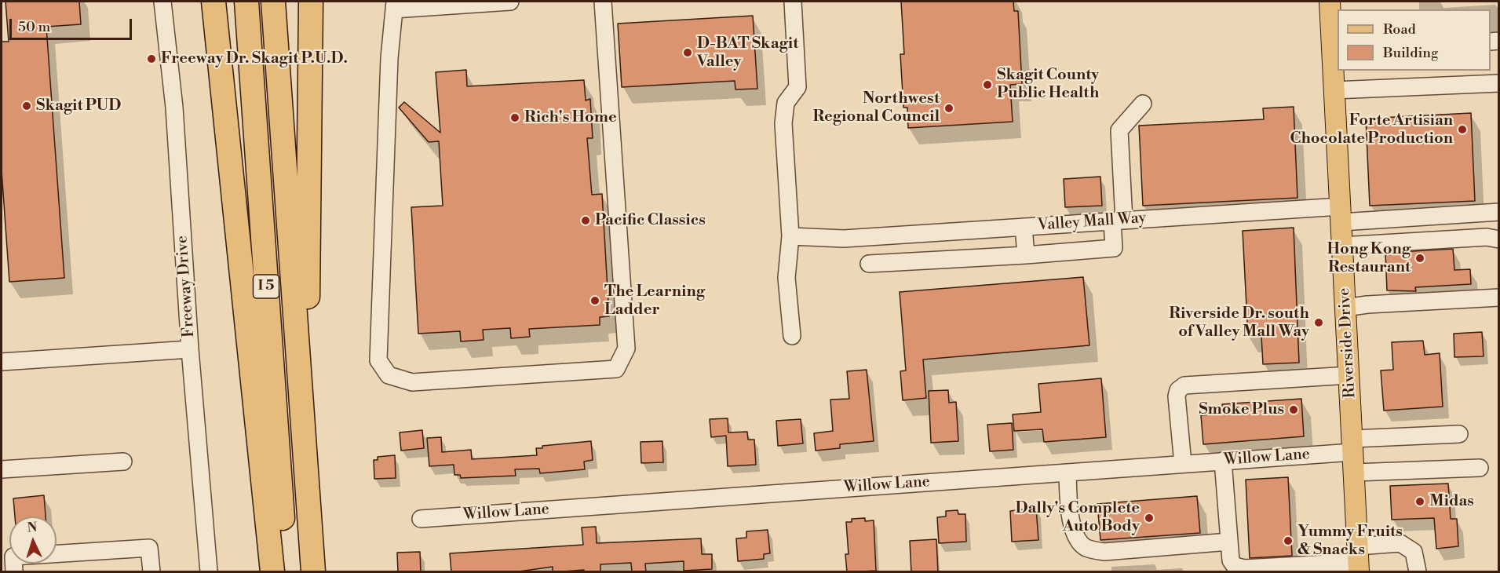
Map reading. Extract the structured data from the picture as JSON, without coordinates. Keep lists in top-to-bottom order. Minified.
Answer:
{"streets":{"highway":["I 5"],"main road":["Riverside Drive"],"street":["Valley Mall Way","Freeway Drive","Willow Lane"]},"crossings":[["Valley Mall Way","Riverside Drive"],["Riverside Drive","Willow Lane"]],"places":["D-BAT Skagit Valley","Freeway Dr. Skagit P.U.D.","Skagit County Public Health","Skagit PUD","Northwest Regional Council","Rich's Home","Forte Artisian Chocolate Production","Pacific Classics","Hong Kong Restaurant","The Learning Ladder","Riverside Dr. south of Valley Mall Way","Smoke Plus","Midas","Dally's Complete Auto Body","Yummy Fruits & Snacks"],"legend":["Road","Building"],"scale_bar":"50 m","north":"top"}
